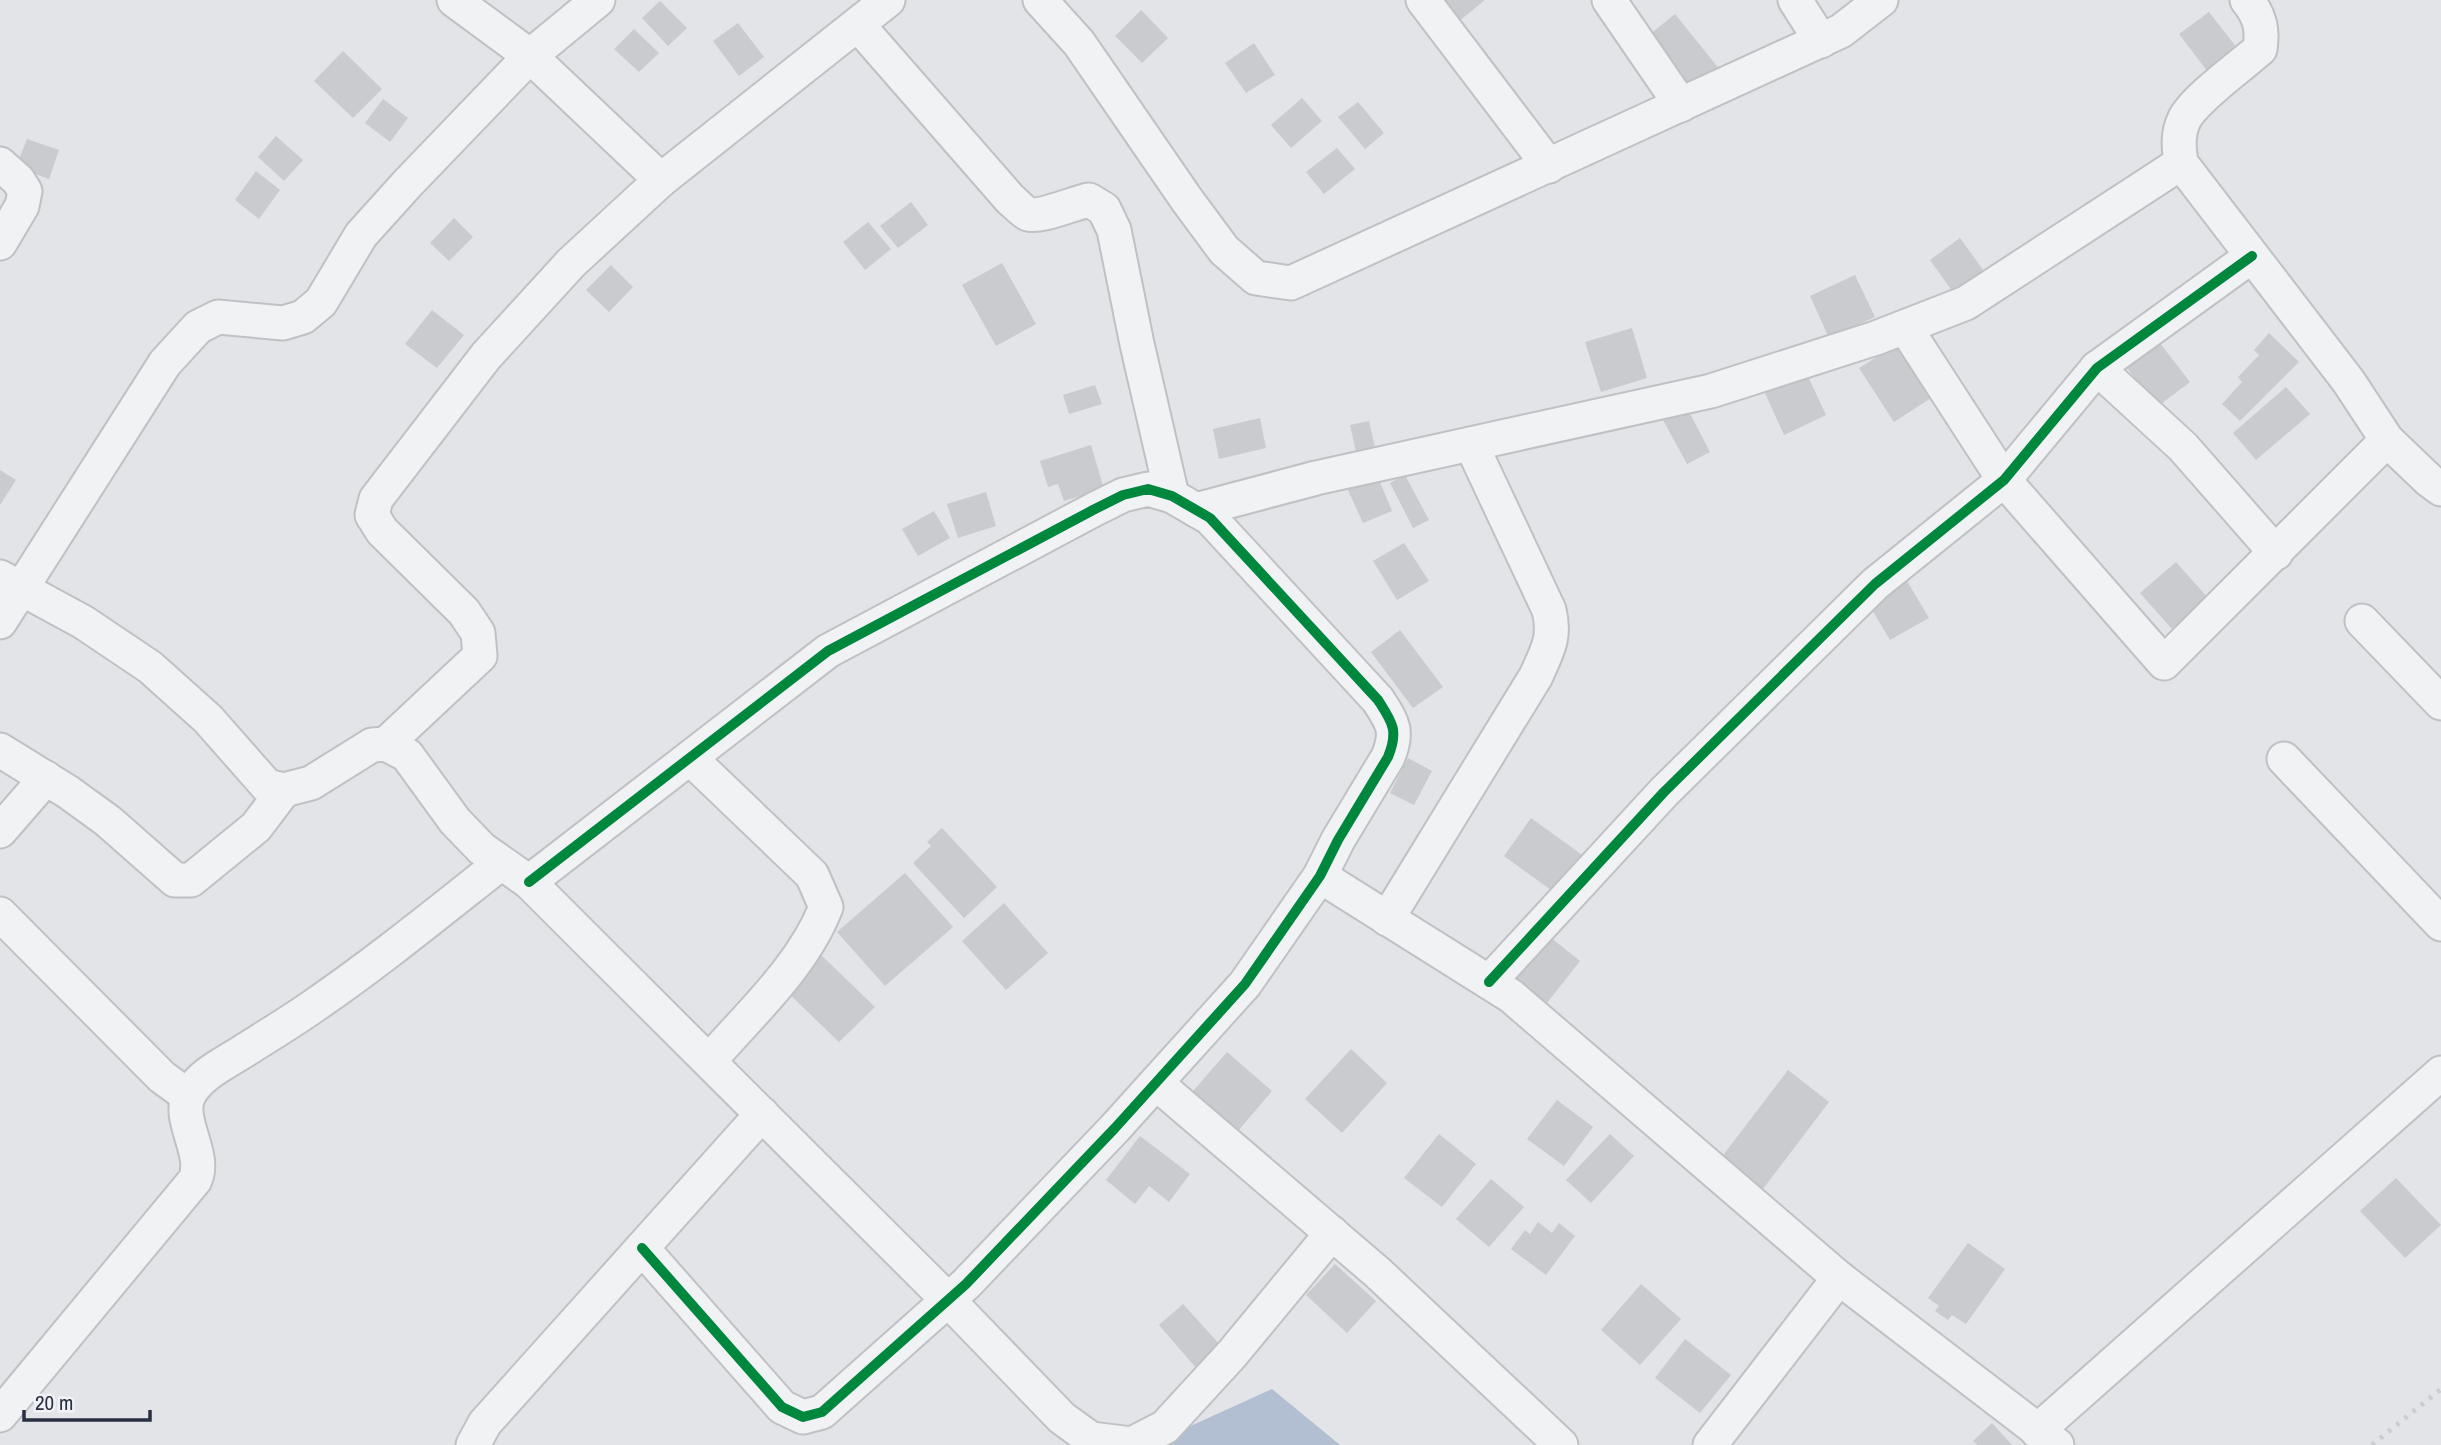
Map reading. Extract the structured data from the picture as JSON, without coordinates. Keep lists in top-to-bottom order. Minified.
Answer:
{"scale_bar":"20 m"}
